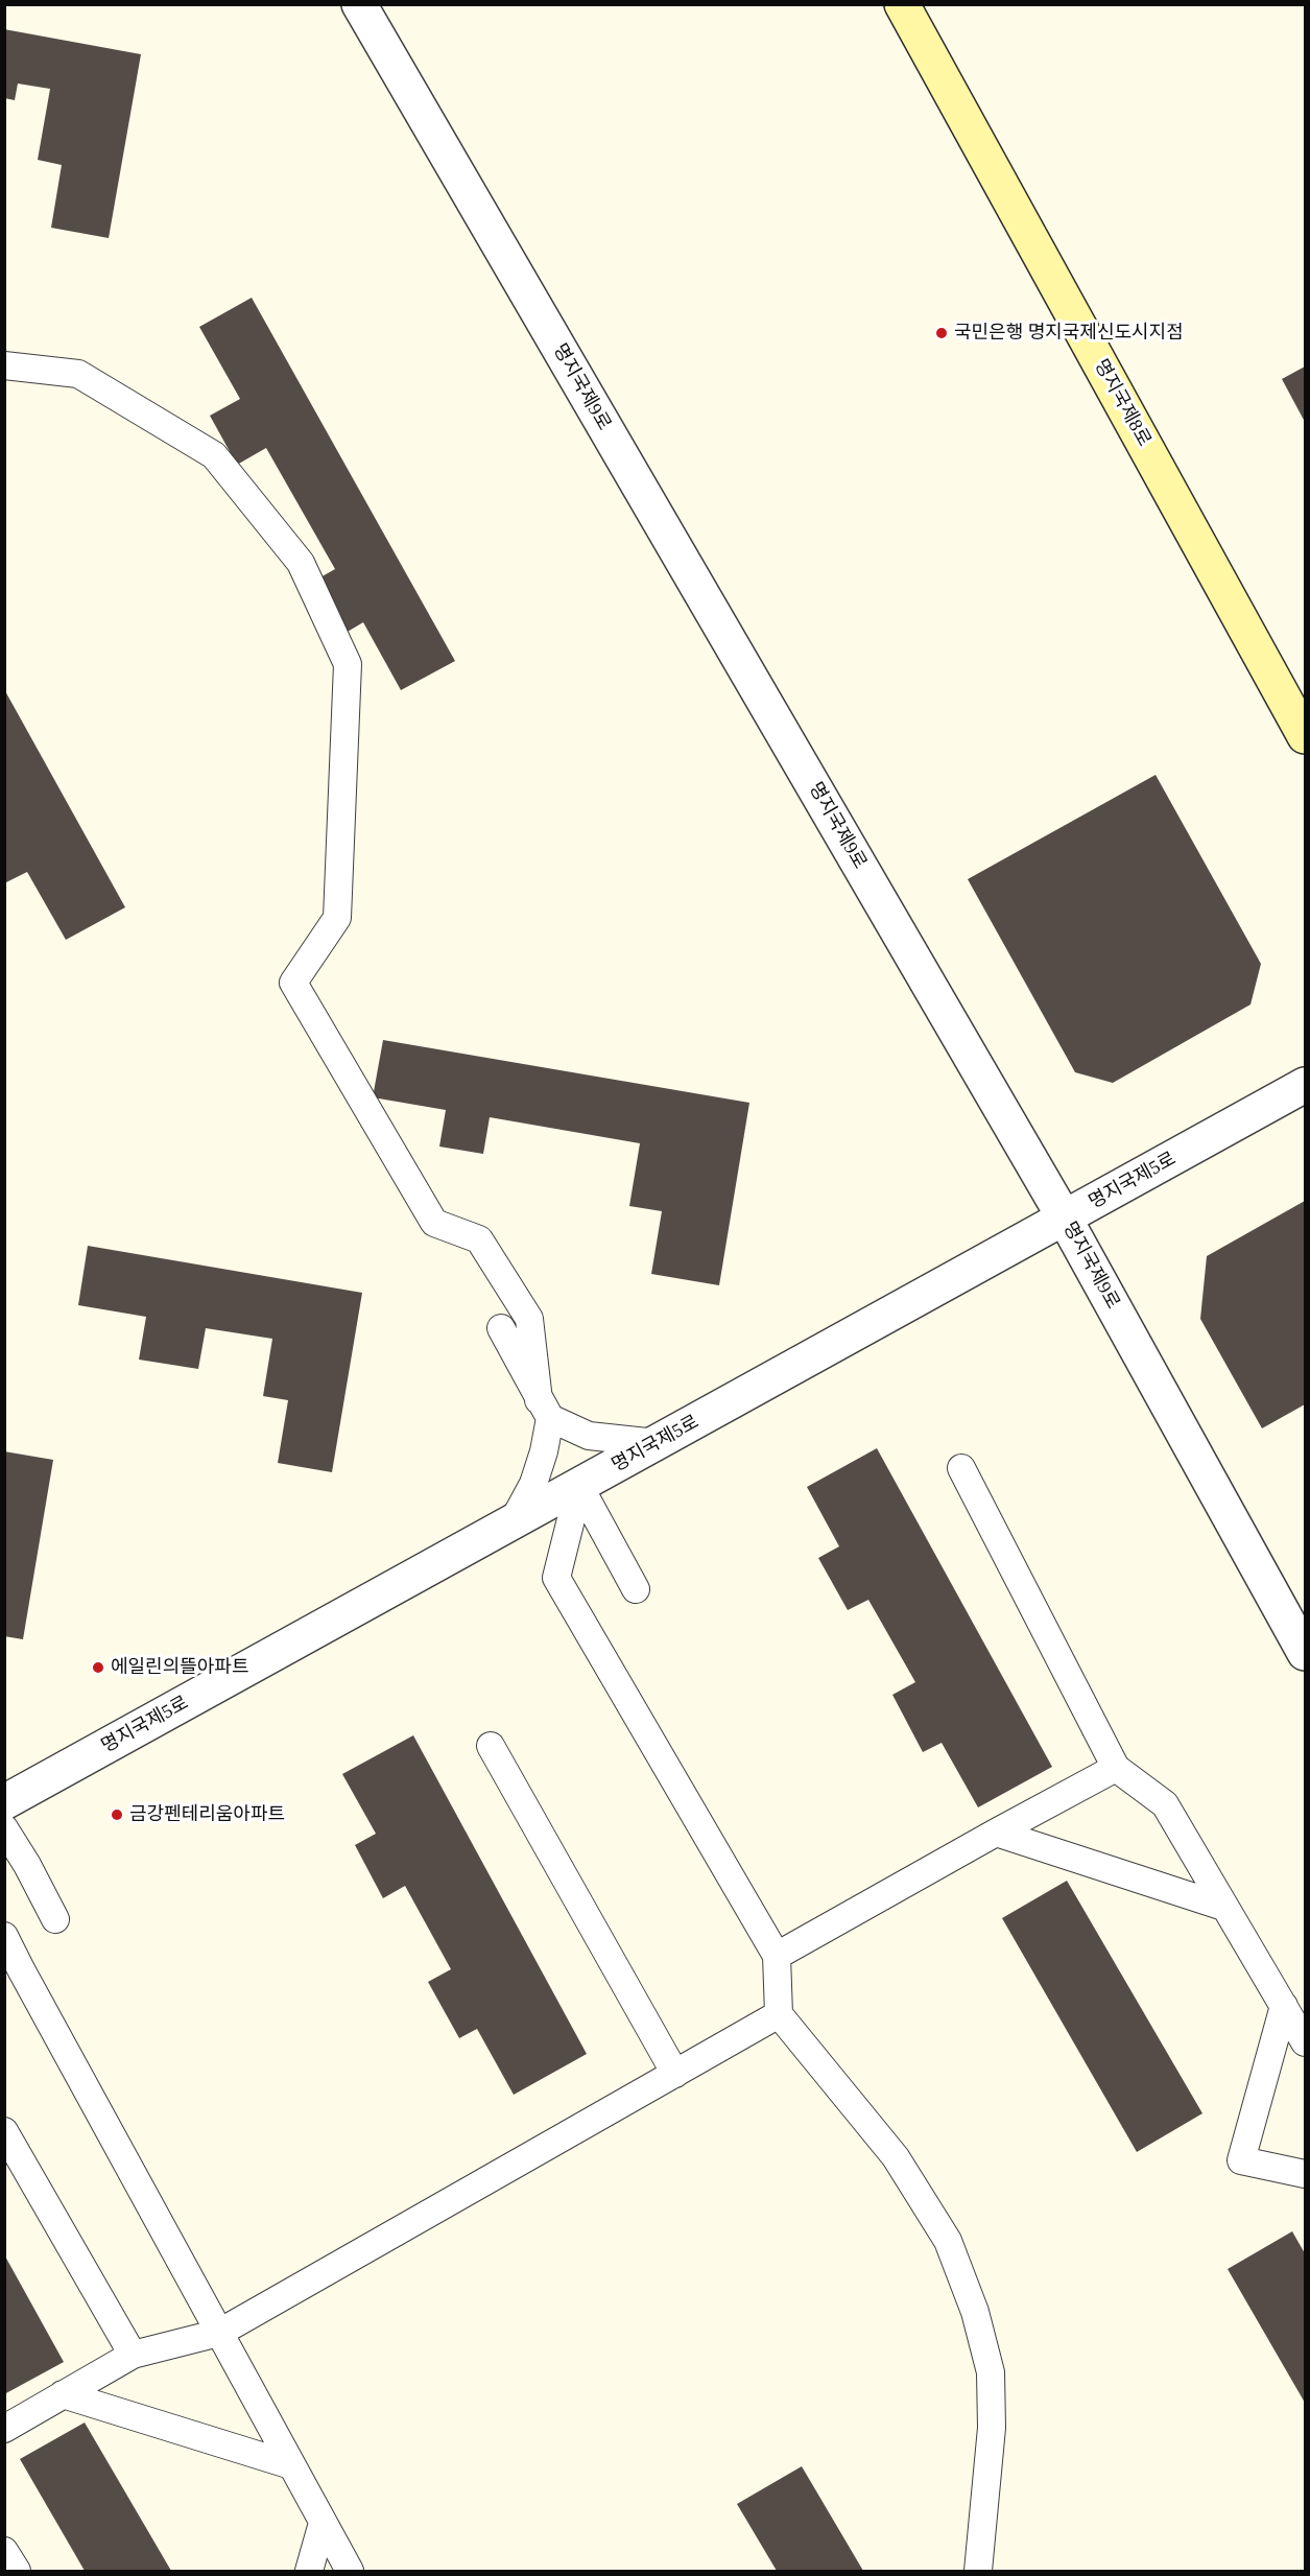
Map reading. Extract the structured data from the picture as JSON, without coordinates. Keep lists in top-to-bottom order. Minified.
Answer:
{"streets":{"main road":["명지국제8로"],"street":["명지국제9로","명지국제5로"]},"crossings":[["명지국제9로","명지국제5로"]],"places":["국민은행 명지국제신도시지점","에일린의뜰아파트","금강펜테리움아파트"]}
